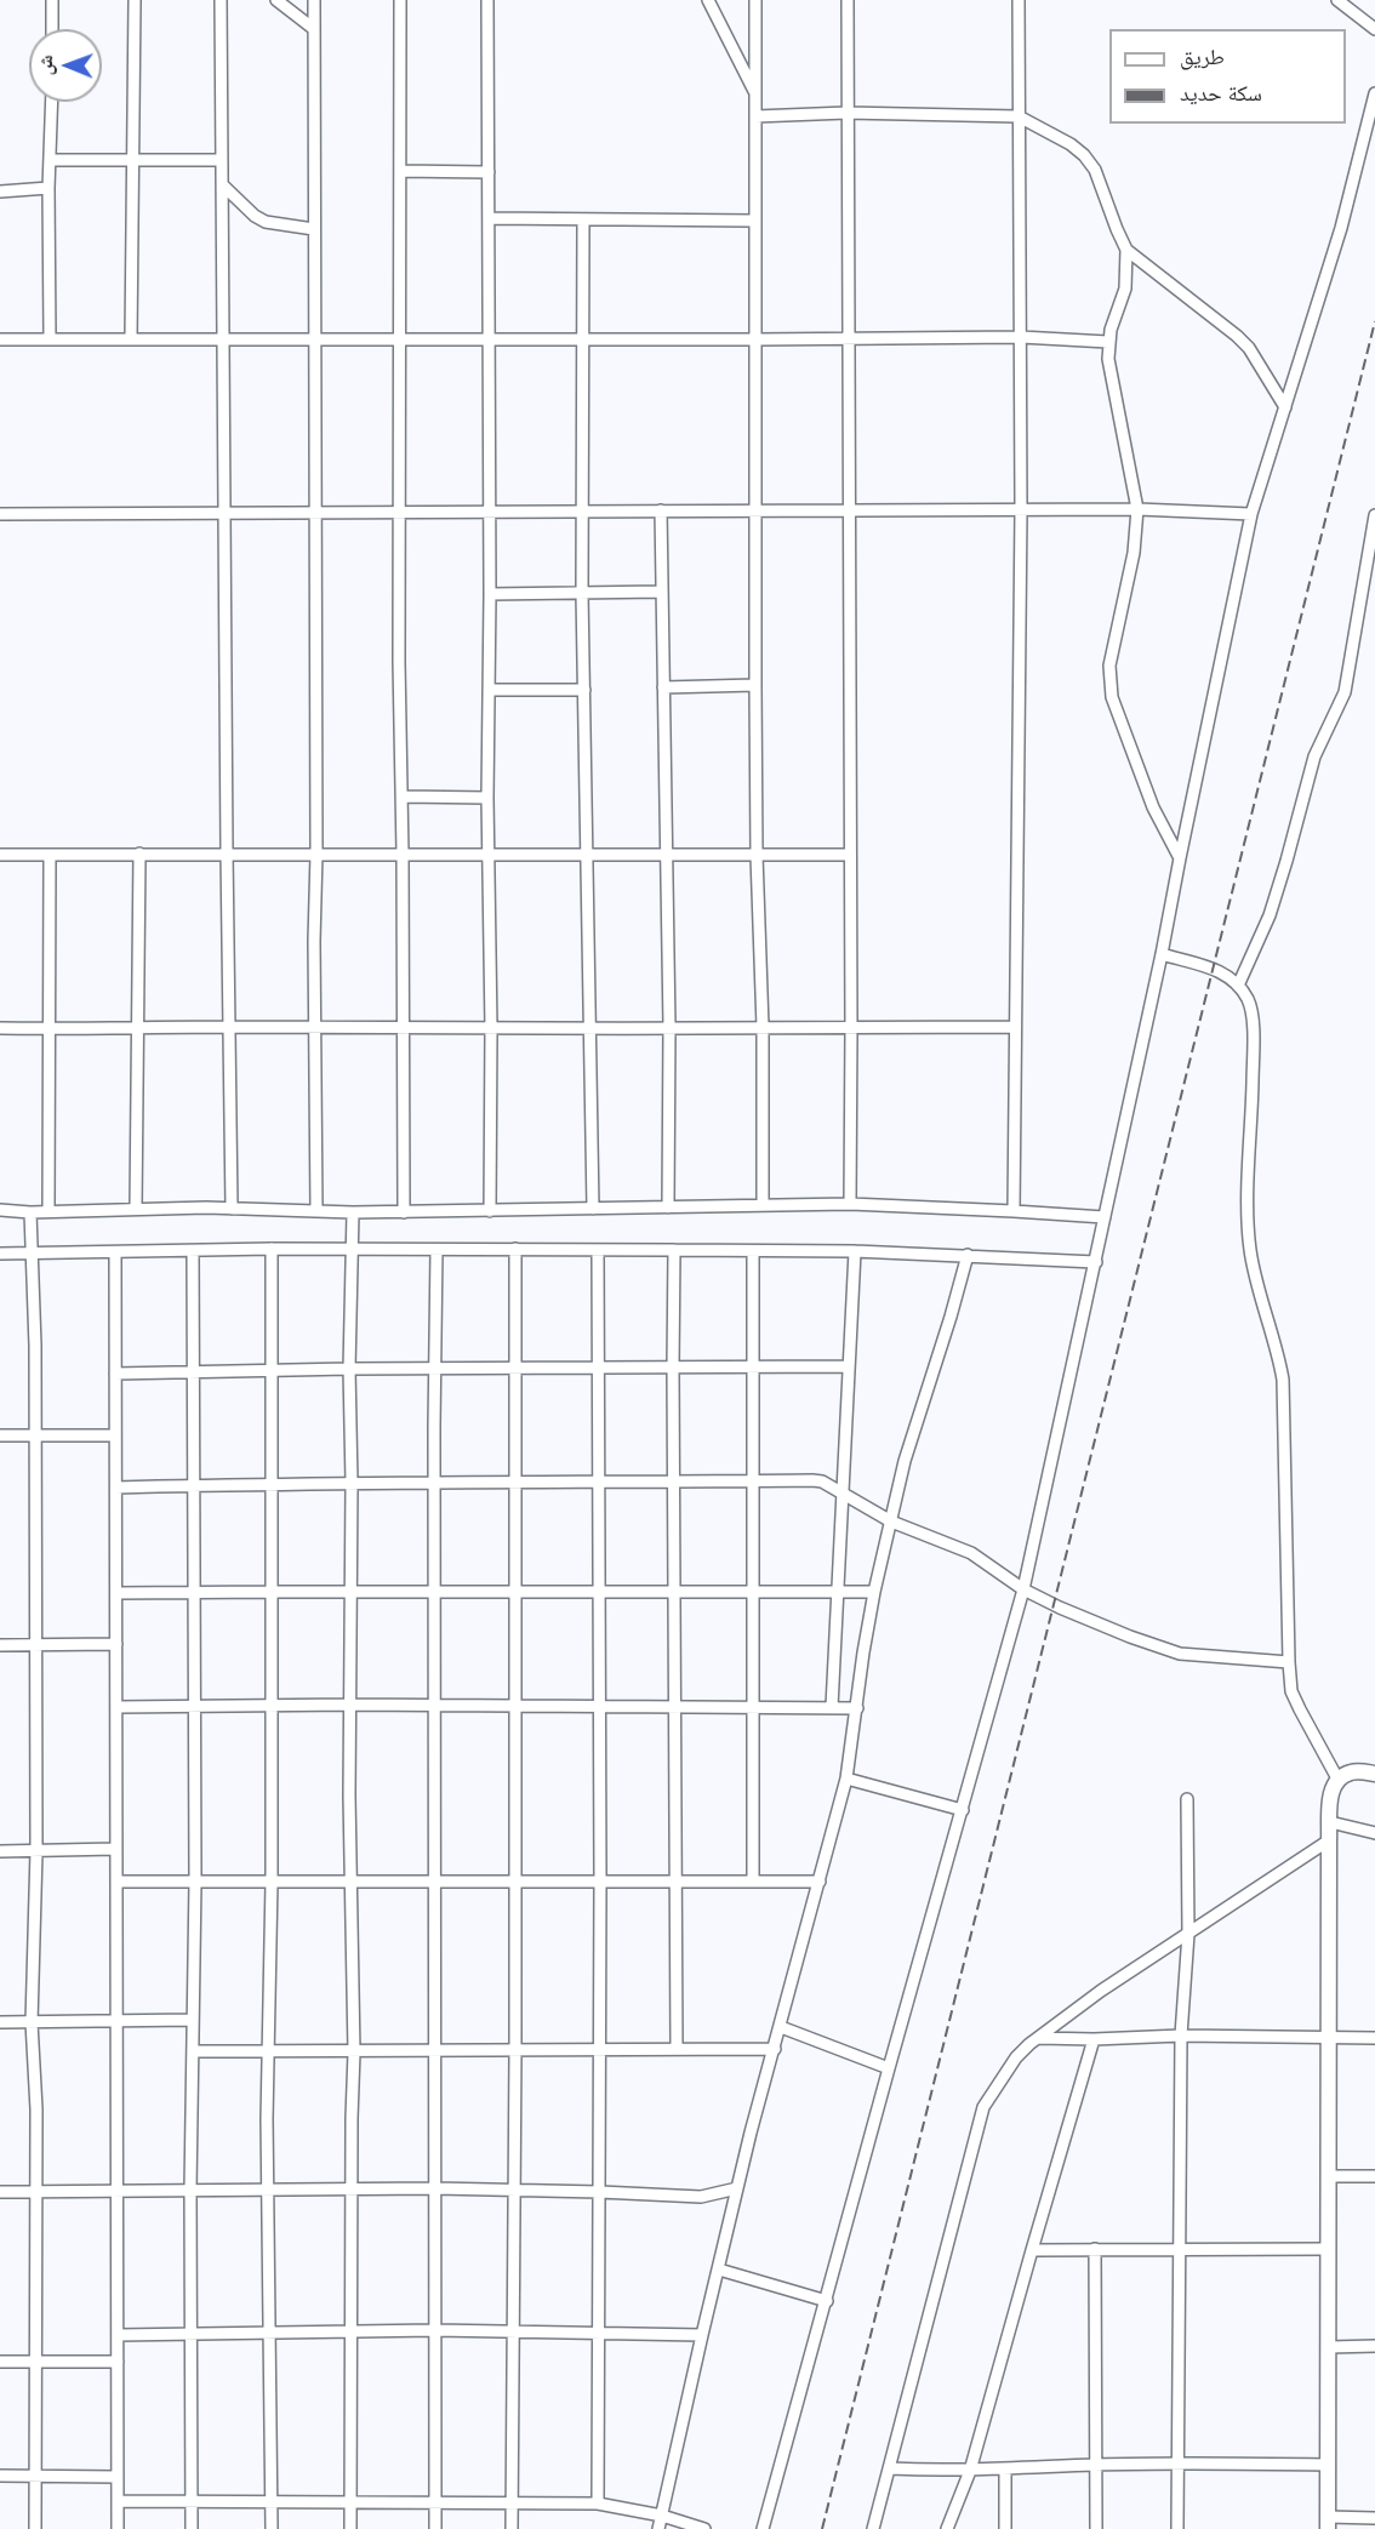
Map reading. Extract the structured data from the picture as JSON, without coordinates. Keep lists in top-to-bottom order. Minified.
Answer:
{"legend":["طريق","سكة حديد"],"north":"left"}
